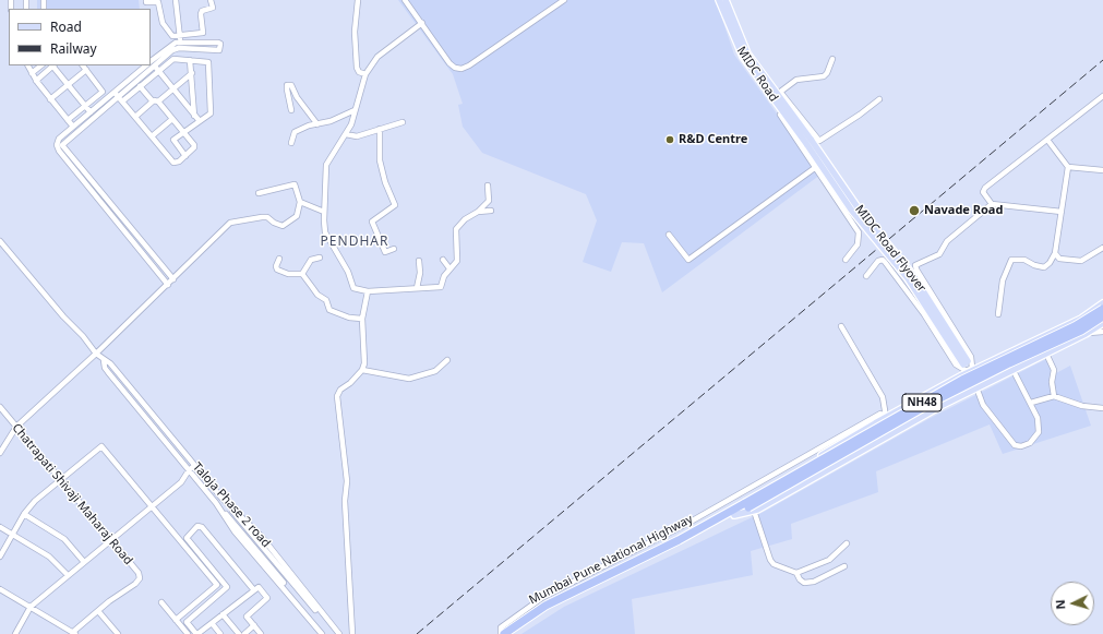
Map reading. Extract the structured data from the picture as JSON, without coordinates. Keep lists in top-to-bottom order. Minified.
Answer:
{"streets":{"highway":["NH48","Mumbai Pune National Highway"],"main road":["MIDC Road","MIDC Road Flyover"],"street":["Chatrapati Shivaji Maharaj Road","Taloja Phase 2 road"]},"crossings":[["MIDC Road","MIDC Road Flyover"],["NH48","Mumbai Pune National Highway"]],"districts":["PENDHAR"],"places":["R&D Centre","Navade Road"],"legend":["Road","Railway"],"north":"left"}
